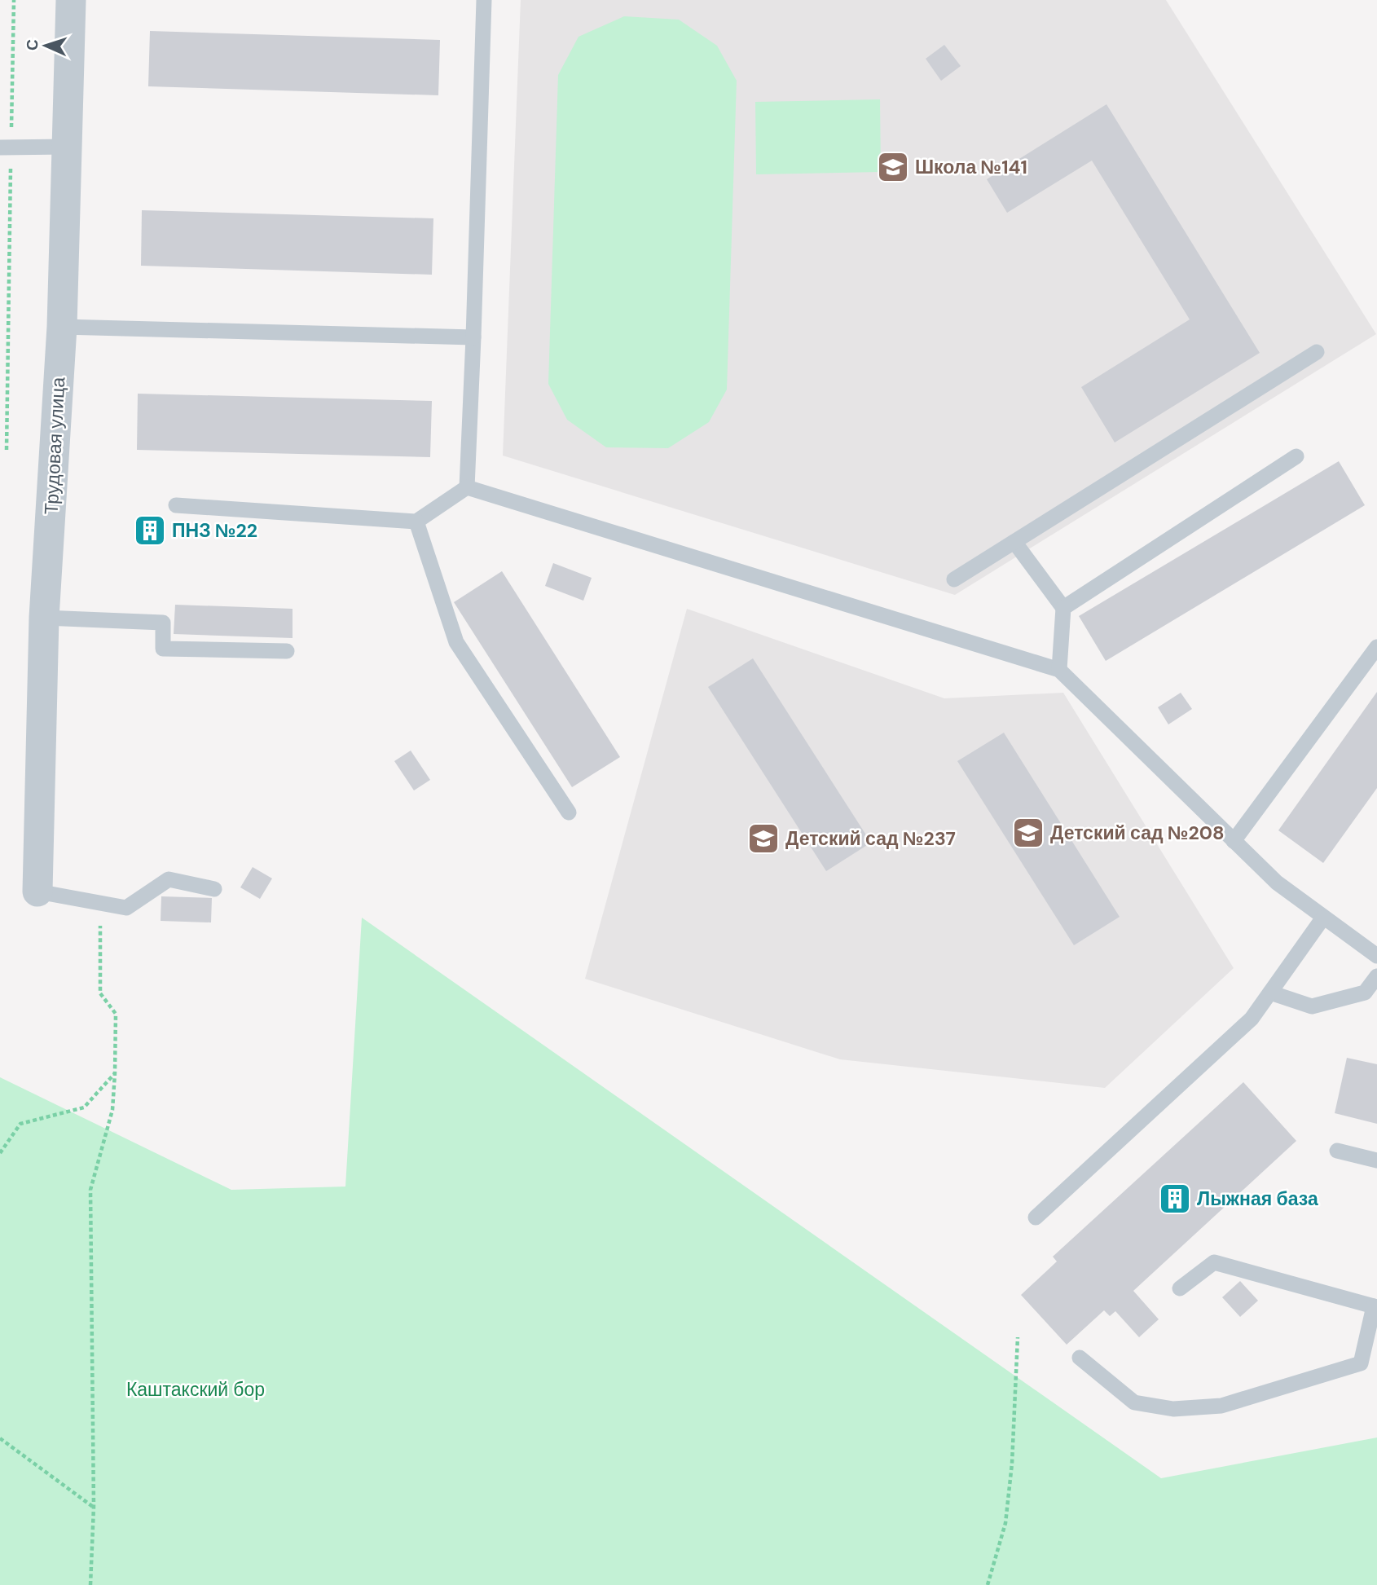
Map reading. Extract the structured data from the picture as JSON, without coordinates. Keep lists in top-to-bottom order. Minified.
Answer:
{"streets":{"street":["Трудовая улица"]},"parks":["Каштакский бор"],"places":{"school or university":["Школа №141","Детский сад №208","Детский сад №237"],"building":["ПНЗ №22","Лыжная база"]},"north":"left"}
